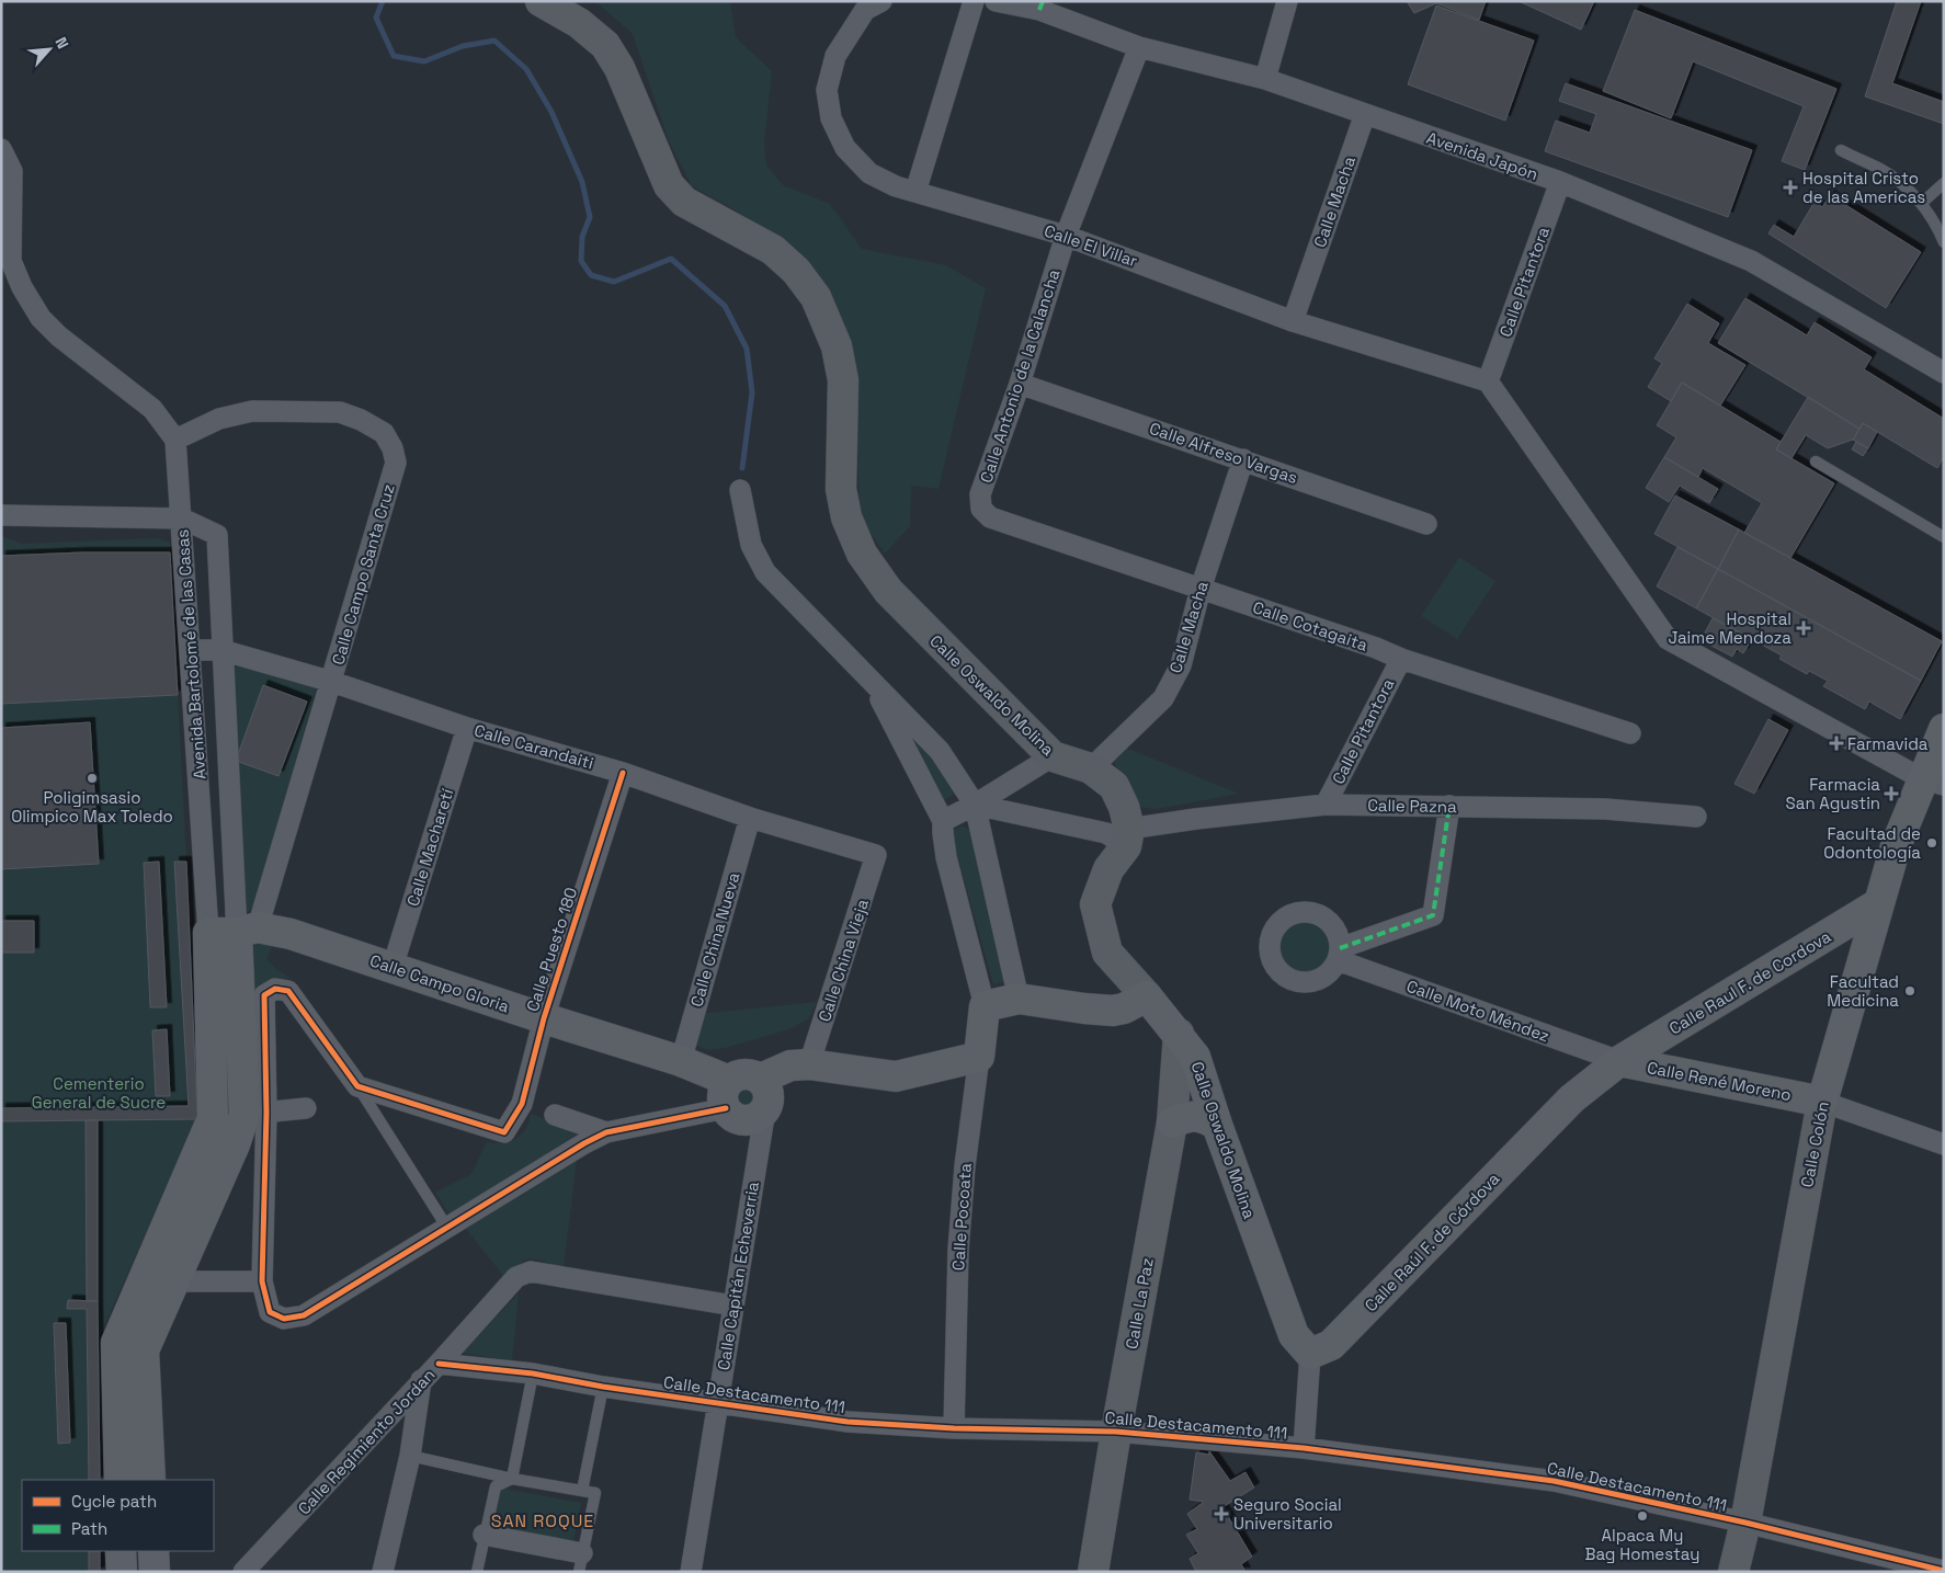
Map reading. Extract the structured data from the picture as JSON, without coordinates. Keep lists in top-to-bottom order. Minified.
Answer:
{"streets":{"main road":["Avenida Bartolomé de las Casas","Calle Oswaldo Molina","Calle Raul F. de Cordova","Calle Campo Gloria","Calle René Moreno","Calle Colón","Calle Pocoata","Calle Raúl F. de Córdova","Calle La Paz"],"street":["Avenida Japón","Calle Macha","Calle El Villar","Calle Pitantora","Calle Antonio de la Calancha","Calle Alfreso Vargas","Calle Campo Santa Cruz","Calle Cotagaita","Calle Carandaiti","Calle Pazna","Calle Macharetí","Calle China Nueva","Calle Puesto 180","Calle China Vieja","Calle Moto Méndez","Calle Capitán Echeverria","Calle Destacamento 111","Calle Regimiento Jordan"]},"crossings":[["Avenida Japón","Calle Macha"],["Avenida Japón","Calle Pitantora"],["Avenida Japón","Calle Antonio de la Calancha"],["Calle Macha","Calle El Villar"],["Calle Macha","Calle Alfreso Vargas"],["Calle Macha","Calle Cotagaita"],["Calle Macha","Calle Oswaldo Molina"],["Calle El Villar","Calle Pitantora"],["Calle El Villar","Calle Antonio de la Calancha"],["Calle Pitantora","Calle Cotagaita"],["Calle Pitantora","Calle Pazna"],["Calle Antonio de la Calancha","Calle Alfreso Vargas"],["Calle Antonio de la Calancha","Calle Cotagaita"],["Calle Campo Santa Cruz","Avenida Bartolomé de las Casas"],["Calle Campo Santa Cruz","Calle Carandaiti"],["Calle Campo Santa Cruz","Calle Campo Gloria"],["Avenida Bartolomé de las Casas","Calle Carandaiti"],["Avenida Bartolomé de las Casas","Calle Campo Gloria"],["Calle Oswaldo Molina","Calle Pazna"],["Calle Oswaldo Molina","Calle Raúl F. de Córdova"],["Calle Oswaldo Molina","Calle La Paz"],["Calle Carandaiti","Calle Macharetí"],["Calle Carandaiti","Calle China Nueva"],["Calle Carandaiti","Calle Puesto 180"],["Calle Carandaiti","Calle China Vieja"],["Calle Pazna","Calle Moto Méndez"],["Calle Macharetí","Calle Campo Gloria"],["Calle China Nueva","Calle Campo Gloria"],["Calle Puesto 180","Calle Campo Gloria"],["Calle Raul F. de Cordova","Calle Moto Méndez"],["Calle Raul F. de Cordova","Calle René Moreno"],["Calle Raul F. de Cordova","Calle Colón"],["Calle Raul F. de Cordova","Calle Raúl F. de Córdova"],["Calle Campo Gloria","Calle Capitán Echeverria"],["Calle Moto Méndez","Calle René Moreno"],["Calle Moto Méndez","Calle Raúl F. de Córdova"],["Calle René Moreno","Calle Colón"],["Calle René Moreno","Calle Raúl F. de Córdova"],["Calle Colón","Calle Destacamento 111"],["Calle Pocoata","Calle Destacamento 111"],["Calle Capitán Echeverria","Calle Destacamento 111"],["Calle Capitán Echeverria","Calle Regimiento Jordan"],["Calle La Paz","Calle Destacamento 111"],["Calle Destacamento 111","Calle Regimiento Jordan"]],"districts":["SAN ROQUE"],"parks":["Cementerio General de Sucre"],"places":{"health":["Hospital Cristo de las Americas","Hospital Jaime Mendoza","Farmavida","Farmacia San Agustin","Seguro Social Universitario"],"other":["Poligimsasio Olimpico Max Toledo","Facultad de Odontología","Facultad Medicina","Alpaca My Bag Homestay"]},"legend":["Cycle path","Path"],"north":"top right"}
